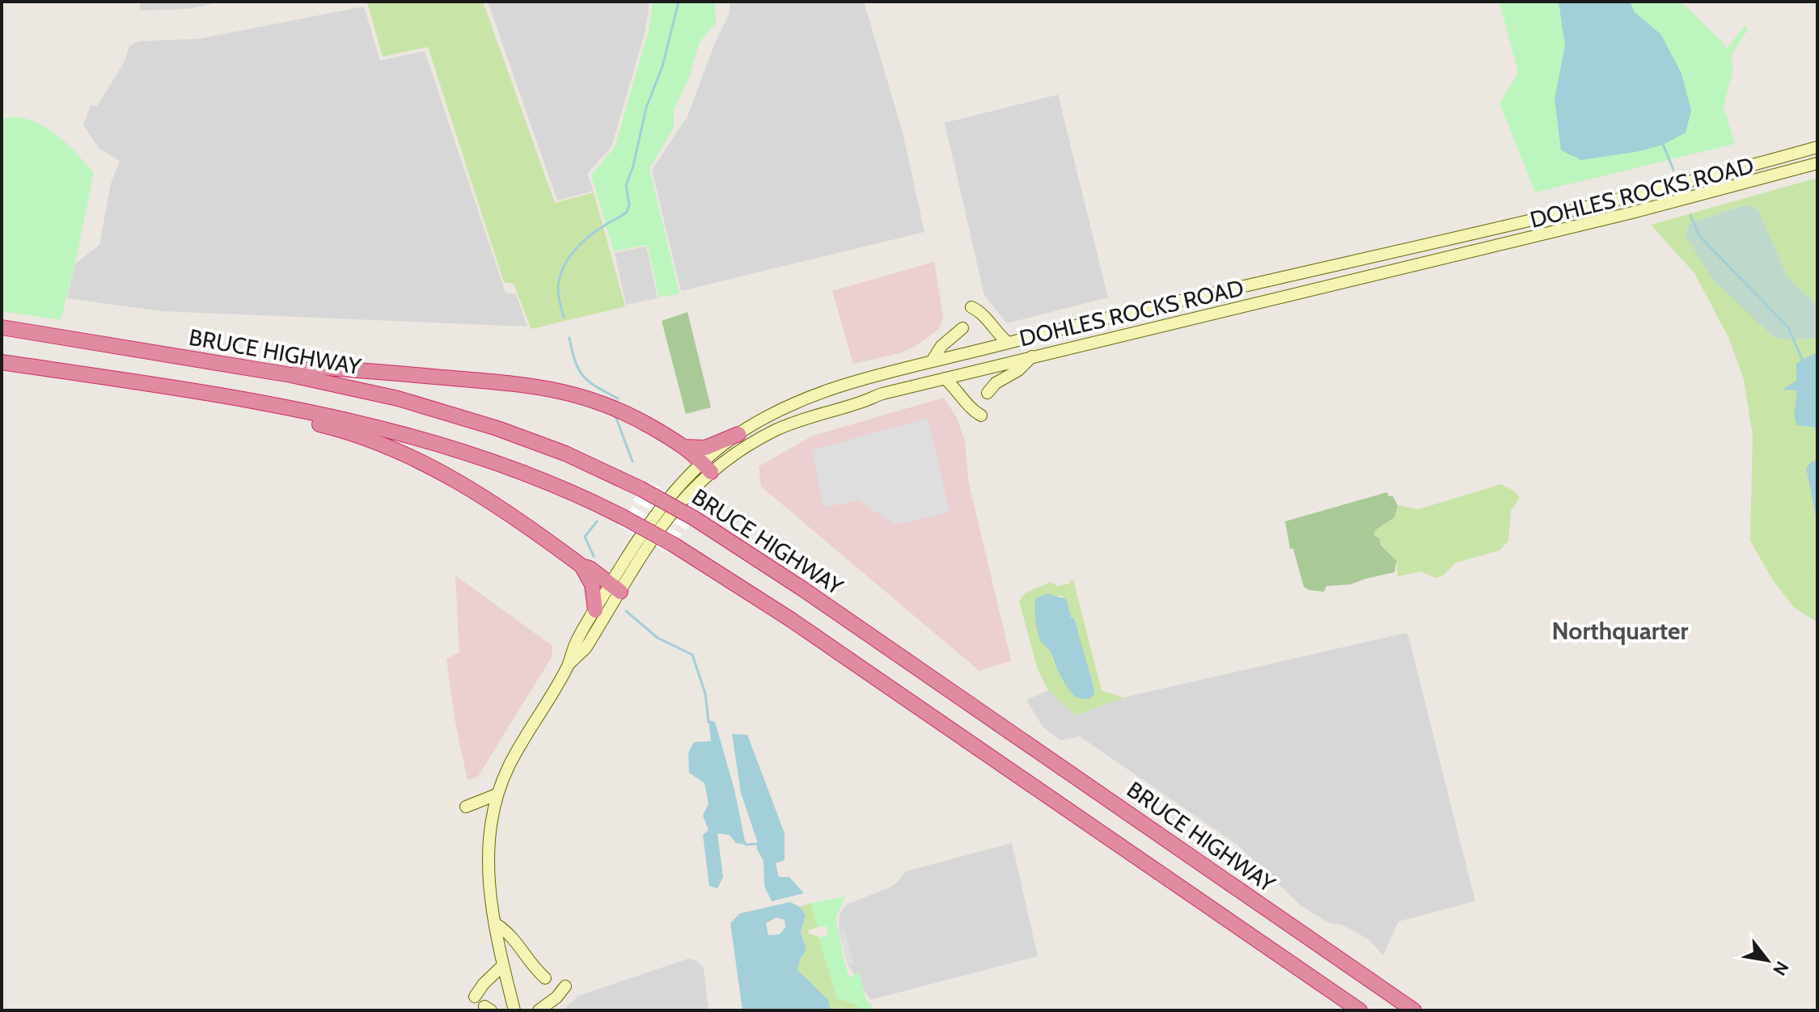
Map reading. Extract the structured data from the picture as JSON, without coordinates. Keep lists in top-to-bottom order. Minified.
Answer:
{"streets":{"highway":["BRUCE HIGHWAY"],"main road":["DOHLES ROCKS ROAD"]},"districts":["Northquarter"],"north":"bottom right"}
